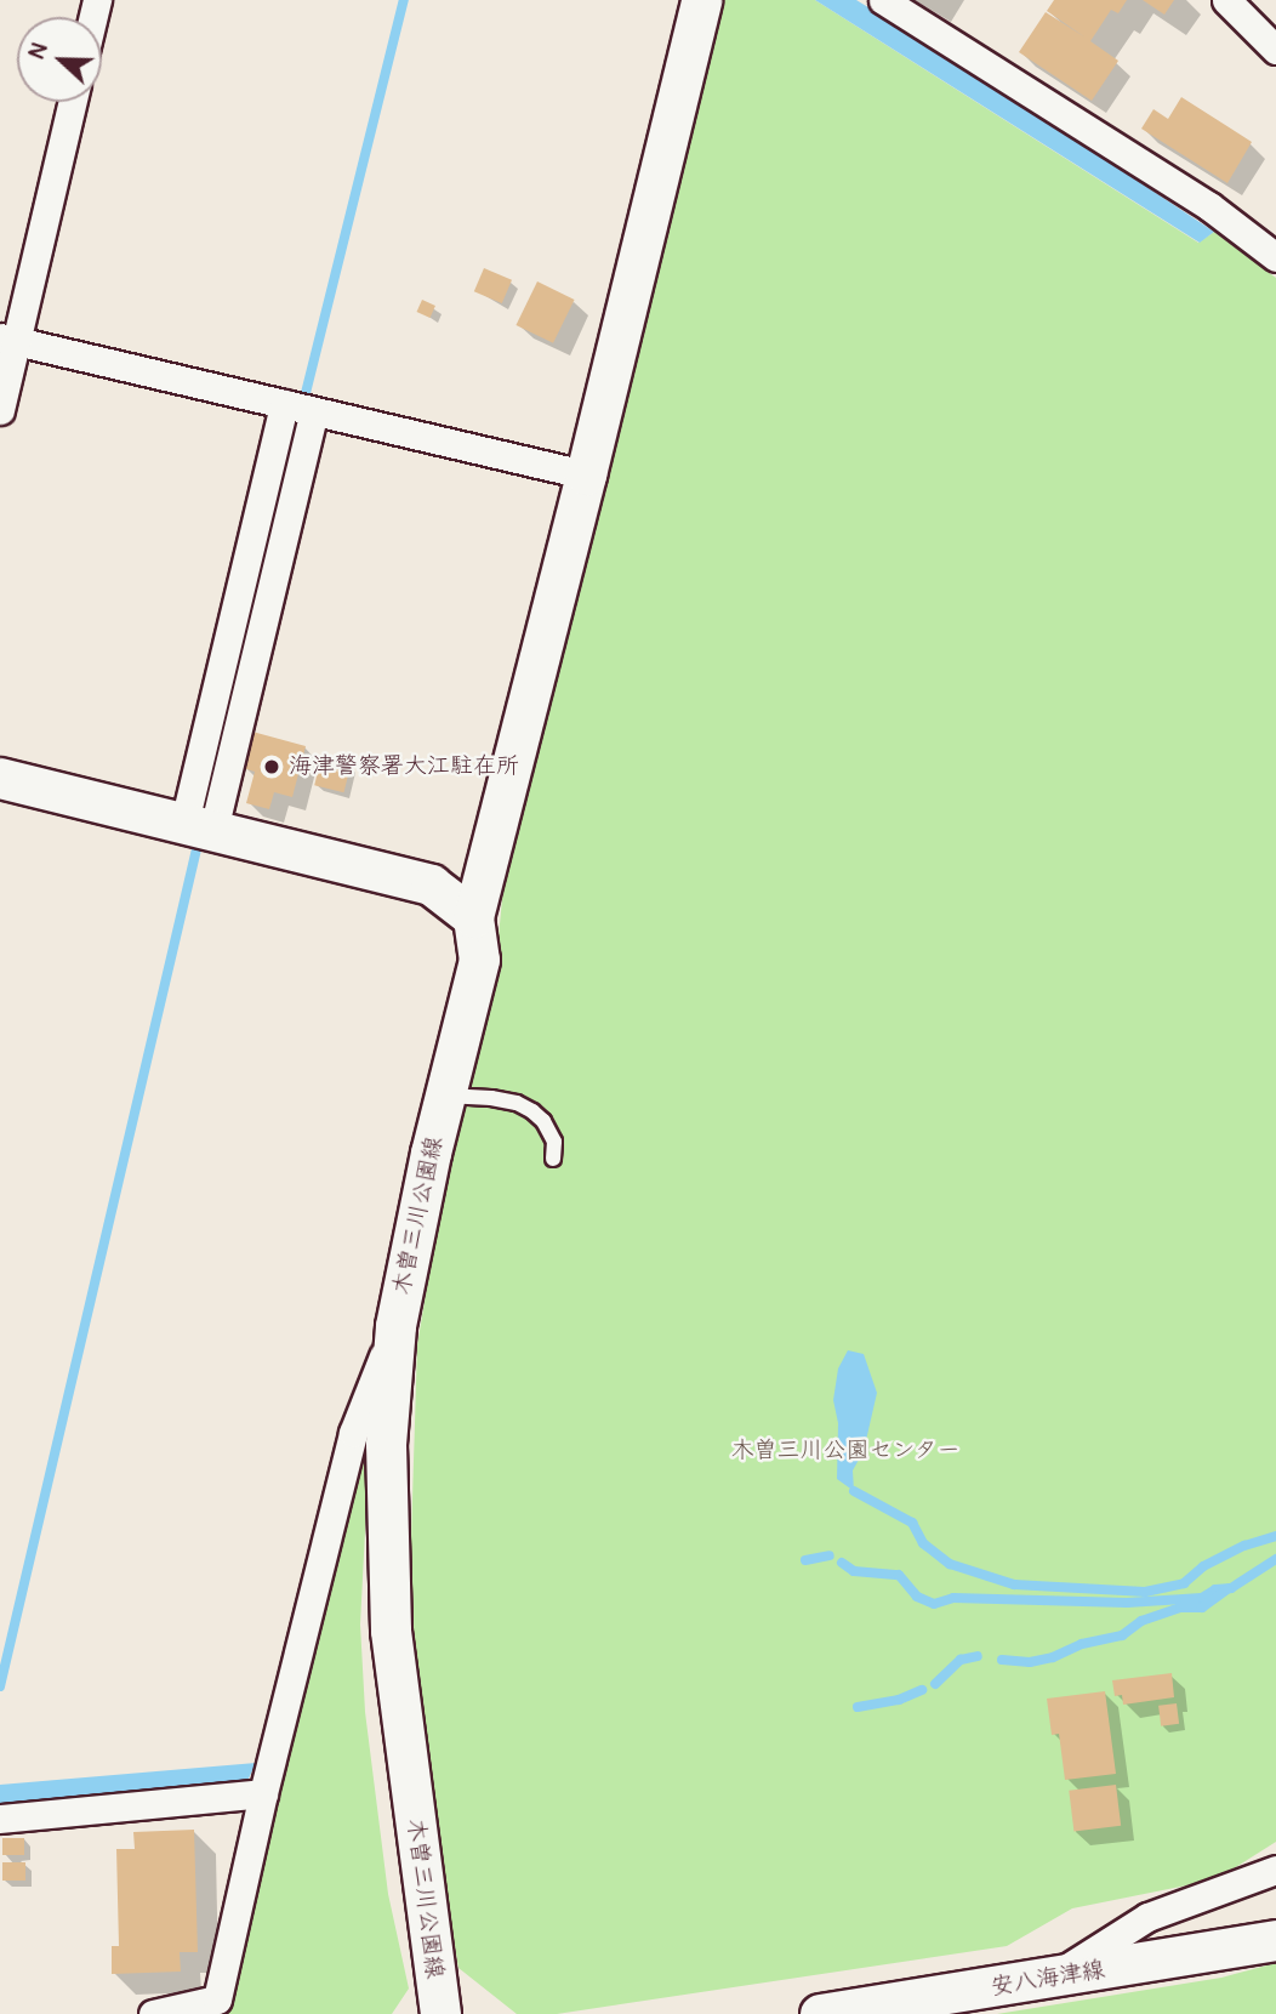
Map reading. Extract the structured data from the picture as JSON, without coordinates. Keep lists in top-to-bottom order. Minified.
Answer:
{"streets":{"main road":["木曽三川公園線","安八海津線"]},"parks":["木曽三川公園センター"],"places":["海津警察署大江駐在所"],"north":"left"}
